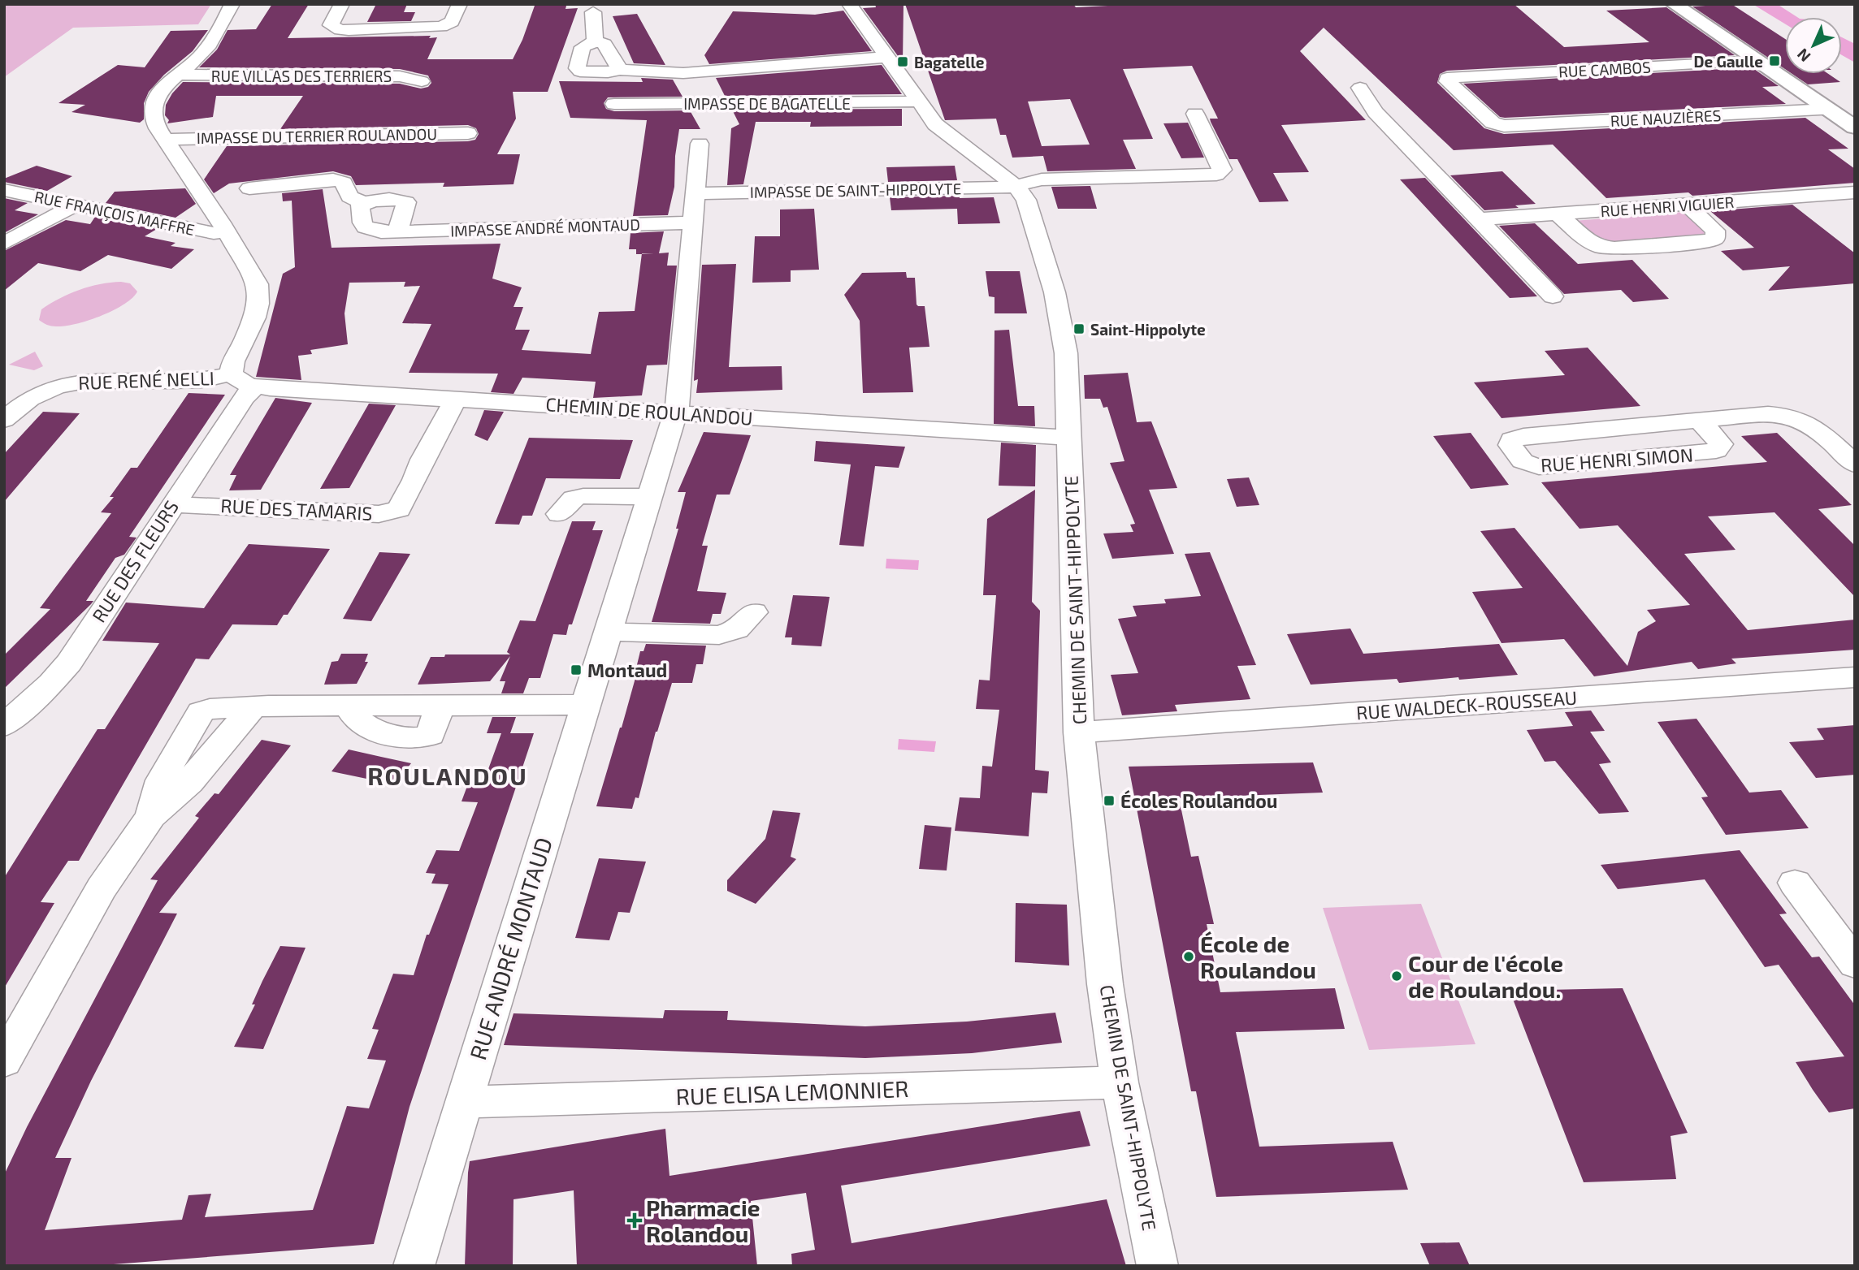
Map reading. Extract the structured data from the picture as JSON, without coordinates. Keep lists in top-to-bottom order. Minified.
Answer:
{"streets":{"street":["RUE CAMBOS","RUE VILLAS DES TERRIERS","IMPASSE DE BAGATELLE","RUE NAUZIÈRES","IMPASSE DU TERRIER ROULANDOU","IMPASSE DE SAINT-HIPPOLYTE","RUE HENRI VIGUIER","RUE FRANÇOIS MAFFRE","IMPASSE ANDRÉ MONTAUD","RUE RENÉ NELLI","CHEMIN DE ROULANDOU","RUE HENRI SIMON","RUE DES TAMARIS","RUE DES FLEURS","CHEMIN DE SAINT-HIPPOLYTE","RUE WALDECK-ROUSSEAU","RUE ANDRÉ MONTAUD","RUE ELISA LEMONNIER"]},"crossings":[["RUE CAMBOS","RUE NAUZIÈRES"],["IMPASSE DE BAGATELLE","CHEMIN DE SAINT-HIPPOLYTE"],["IMPASSE DE SAINT-HIPPOLYTE","CHEMIN DE SAINT-HIPPOLYTE"],["RUE RENÉ NELLI","CHEMIN DE ROULANDOU"],["CHEMIN DE ROULANDOU","RUE DES TAMARIS"],["CHEMIN DE ROULANDOU","RUE DES FLEURS"],["CHEMIN DE ROULANDOU","CHEMIN DE SAINT-HIPPOLYTE"],["CHEMIN DE ROULANDOU","RUE ANDRÉ MONTAUD"],["RUE DES TAMARIS","RUE DES FLEURS"],["CHEMIN DE SAINT-HIPPOLYTE","RUE WALDECK-ROUSSEAU"],["CHEMIN DE SAINT-HIPPOLYTE","RUE ELISA LEMONNIER"],["RUE ANDRÉ MONTAUD","RUE ELISA LEMONNIER"]],"districts":["ROULANDOU"],"places":{"transit":["De Gaulle","Bagatelle","Saint-Hippolyte","Montaud","Écoles Roulandou"],"other":["École de Roulandou","Cour de l'école de Roulandou."],"health":["Pharmacie Rolandou"]},"north":"bottom left"}
